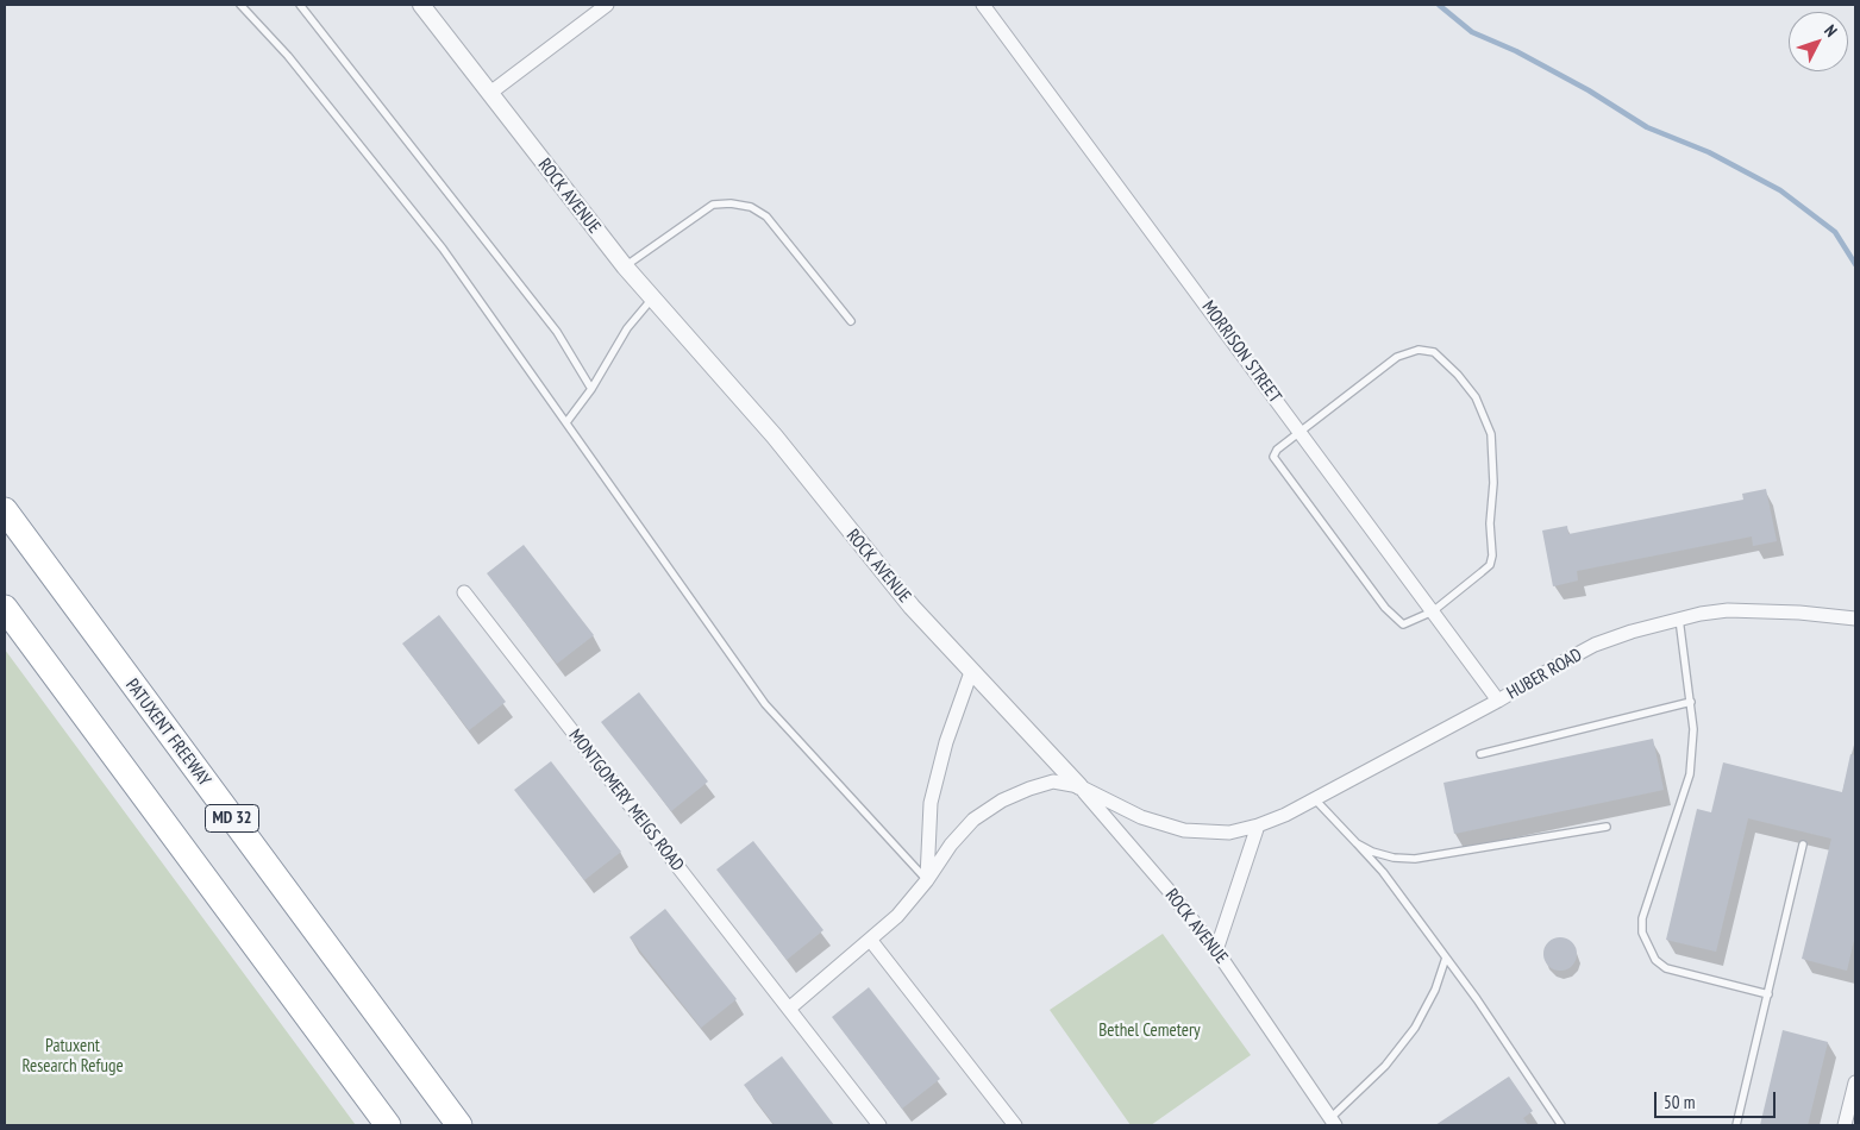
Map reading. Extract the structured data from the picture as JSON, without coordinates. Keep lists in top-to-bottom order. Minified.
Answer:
{"streets":{"highway":["PATUXENT FREEWAY","MD 32"],"street":["ROCK AVENUE","MORRISON STREET","HUBER ROAD","MONTGOMERY MEIGS ROAD"]},"crossings":[["ROCK AVENUE","HUBER ROAD"],["MORRISON STREET","HUBER ROAD"]],"parks":["Bethel Cemetery","Patuxent Research Refuge"],"scale_bar":"50 m","north":"top right"}
